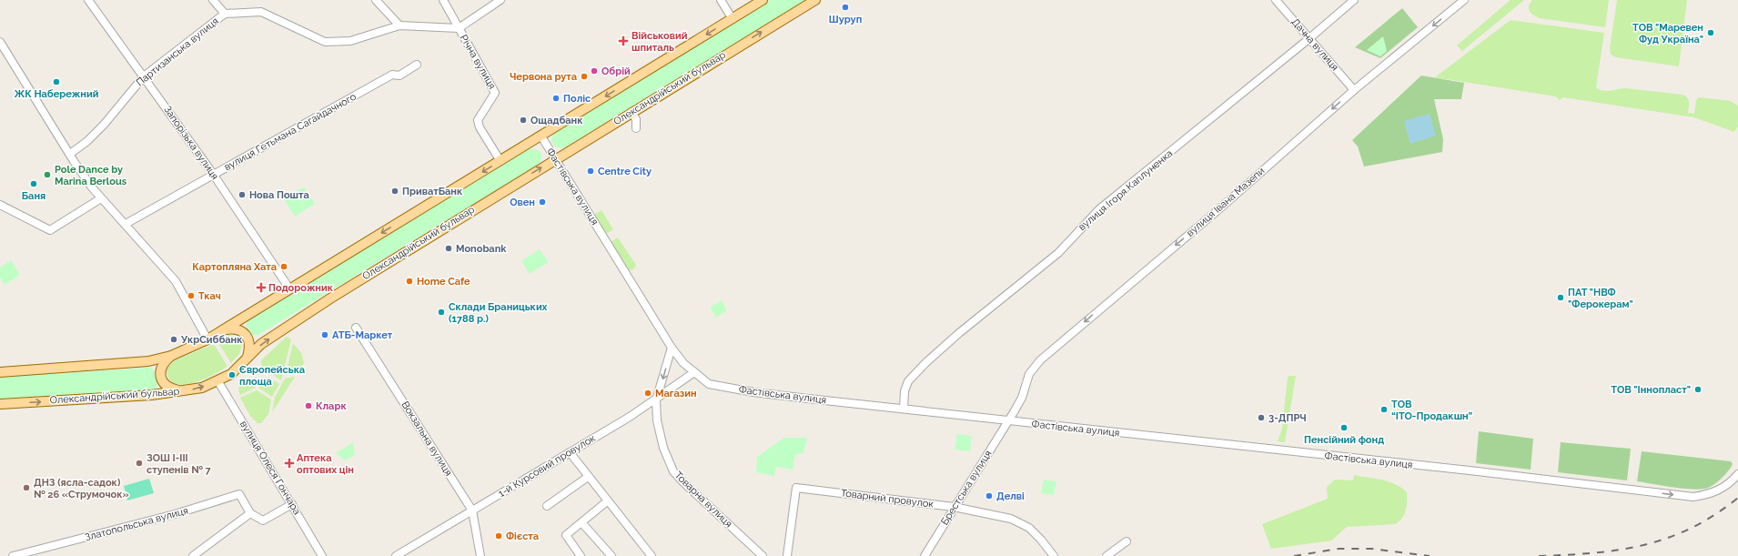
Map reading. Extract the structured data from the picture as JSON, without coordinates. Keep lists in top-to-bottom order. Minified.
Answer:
{"streets":{"main road":["Олександрійський бульвар"],"street":["Дачна вулиця","Партизанська вулиця","Річна вулиця","вулиця Гетьмана Сагайдачного","Запорізька вулиця","Фастівська вулиця","вулиця Ігоря Каплуненка","вулиця Івана Мазепи","Вокзальна вулиця","1-й Курсовий провулок","вулиця Олеся Гончара","Брестська вулиця","Товарний провулок","Товарна вулиця","Златопольська вулиця"]},"crossings":[["Дачна вулиця","вулиця Ігоря Каплуненка"],["Дачна вулиця","вулиця Івана Мазепи"],["Партизанська вулиця","Річна вулиця"],["Партизанська вулиця","Запорізька вулиця"],["Олександрійський бульвар","Фастівська вулиця"],["Олександрійський бульвар","вулиця Олеся Гончара"],["вулиця Гетьмана Сагайдачного","Запорізька вулиця"],["Фастівська вулиця","вулиця Ігоря Каплуненка"],["Фастівська вулиця","вулиця Івана Мазепи"],["Фастівська вулиця","1-й Курсовий провулок"],["Фастівська вулиця","Брестська вулиця"],["Фастівська вулиця","Товарна вулиця"],["вулиця Івана Мазепи","Брестська вулиця"],["Вокзальна вулиця","1-й Курсовий провулок"],["1-й Курсовий провулок","Товарна вулиця"],["Брестська вулиця","Товарний провулок"]],"one_way":["Фастівська вулиця","вулиця Івана Мазепи"],"places":{"other":["Шуруп","ТОВ \"Маревен Фуд Україна\"","Обрій","Червона рута","ЖК Набережний","Поліс","Ощадбанк","Centre City","Pole Dance by Marina Berlous","Баня","ПриватБанк","Нова Пошта","Овен","Monobank","Картопляна Хата","Home Cafe","Ткач","ПАТ \"НВФ \"Ферокерам\"","Склади Браницьких (1788 р.)","АТБ-Маркет","УкрСиббанк","Європейська площа","ТОВ \"Іннопласт\"","Магазин","Кларк","ТОВ “ІТО-Продакшн”","3-ДПРЧ","Пенсійний фонд","ЗОШ І-ІІІ ступенів № 7","ДНЗ (ясла-садок) № 26 «Струмочок»","Делві","Фієста"],"health":["Військовий шпиталь","Подорожник","Аптека оптових цін"]}}
